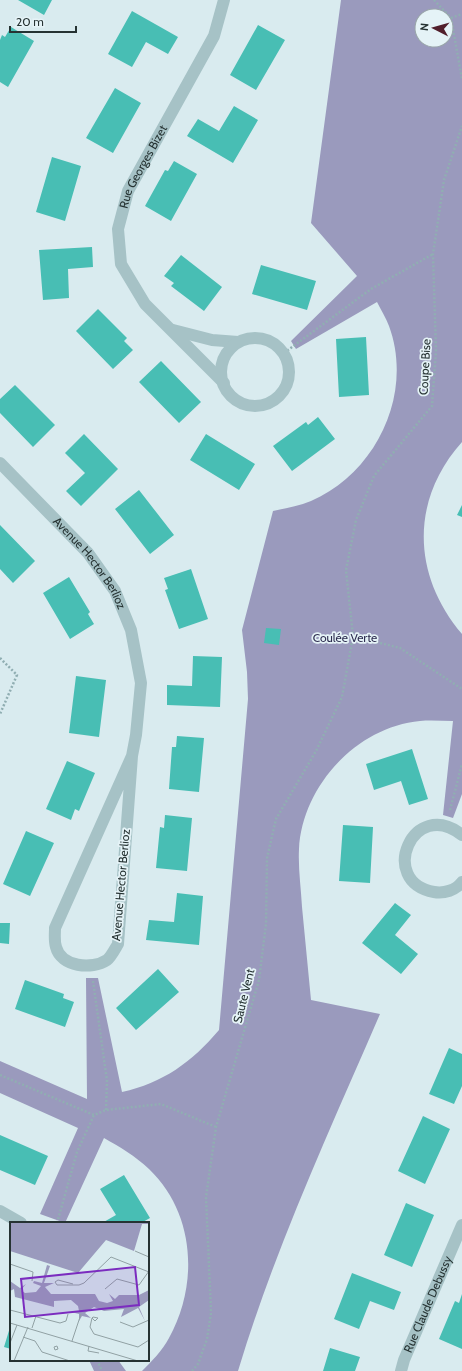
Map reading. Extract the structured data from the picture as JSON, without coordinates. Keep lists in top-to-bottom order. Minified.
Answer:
{"streets":{"street":["Rue Georges Bizet","Avenue Hector Berlioz","Rue Claude Debussy"],"path":["Coupe Bise","Saute Vent"]},"crossings":[["Coupe Bise","Saute Vent"]],"parks":["Coulée Verte"],"scale_bar":"20 m","north":"left"}
